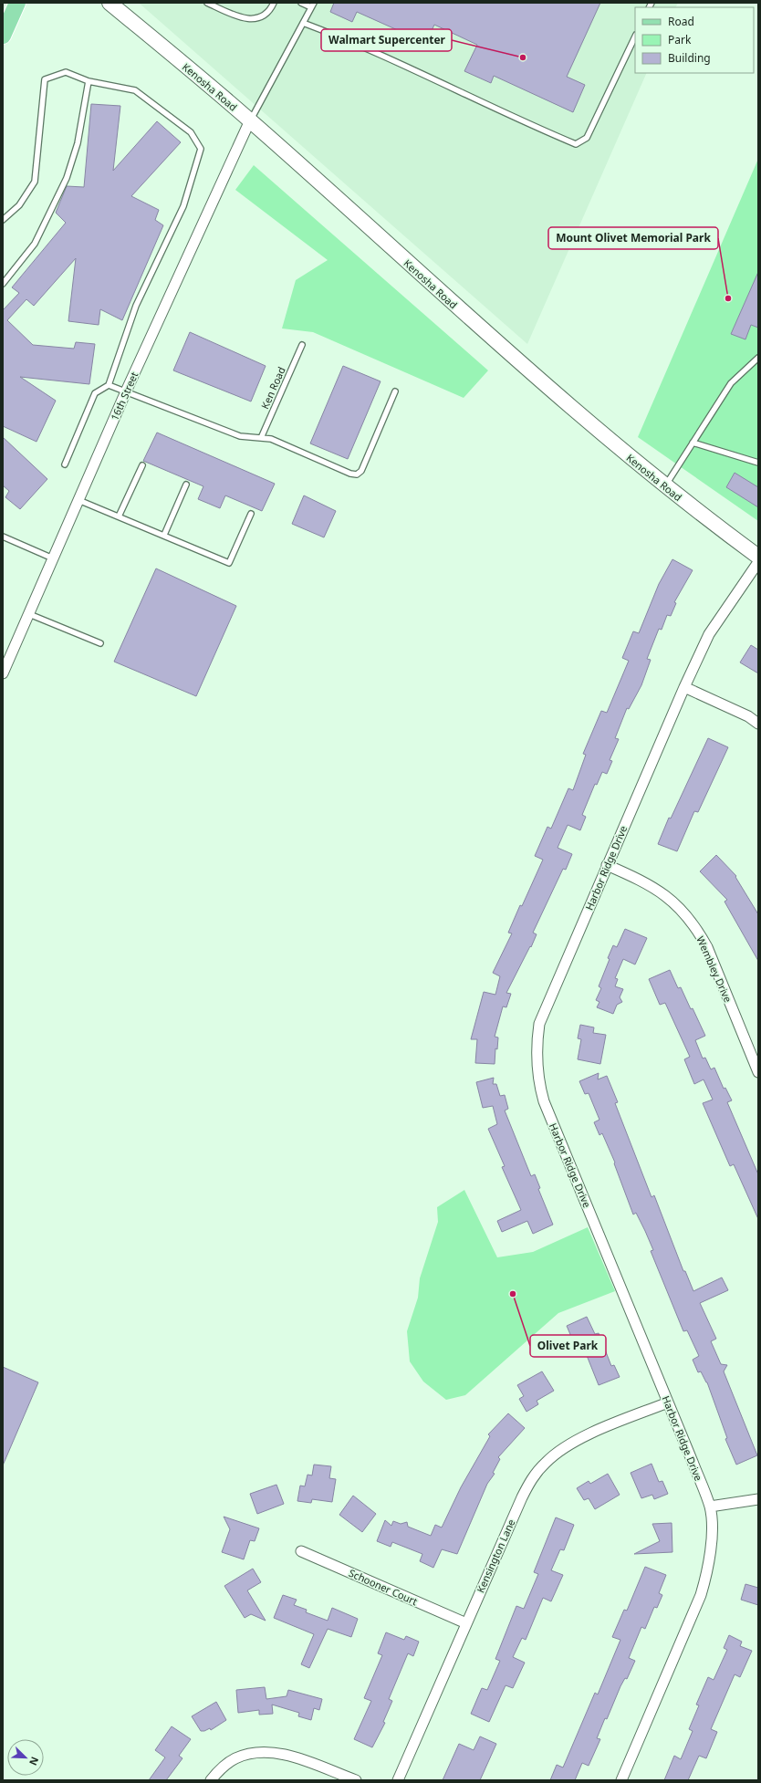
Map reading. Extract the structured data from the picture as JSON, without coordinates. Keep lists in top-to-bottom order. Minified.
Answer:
{"streets":{"street":["Kenosha Road","16th Street","Harbor Ridge Drive","Wembley Drive","Kensington Lane","Schooner Court"],"lane":["Ken Road"]},"crossings":[["Kenosha Road","16th Street"],["Harbor Ridge Drive","Wembley Drive"],["Harbor Ridge Drive","Kensington Lane"],["Kensington Lane","Schooner Court"]],"places":["Walmart Supercenter","Mount Olivet Memorial Park","Olivet Park"],"legend":["Road","Park","Building"],"north":"bottom right"}
